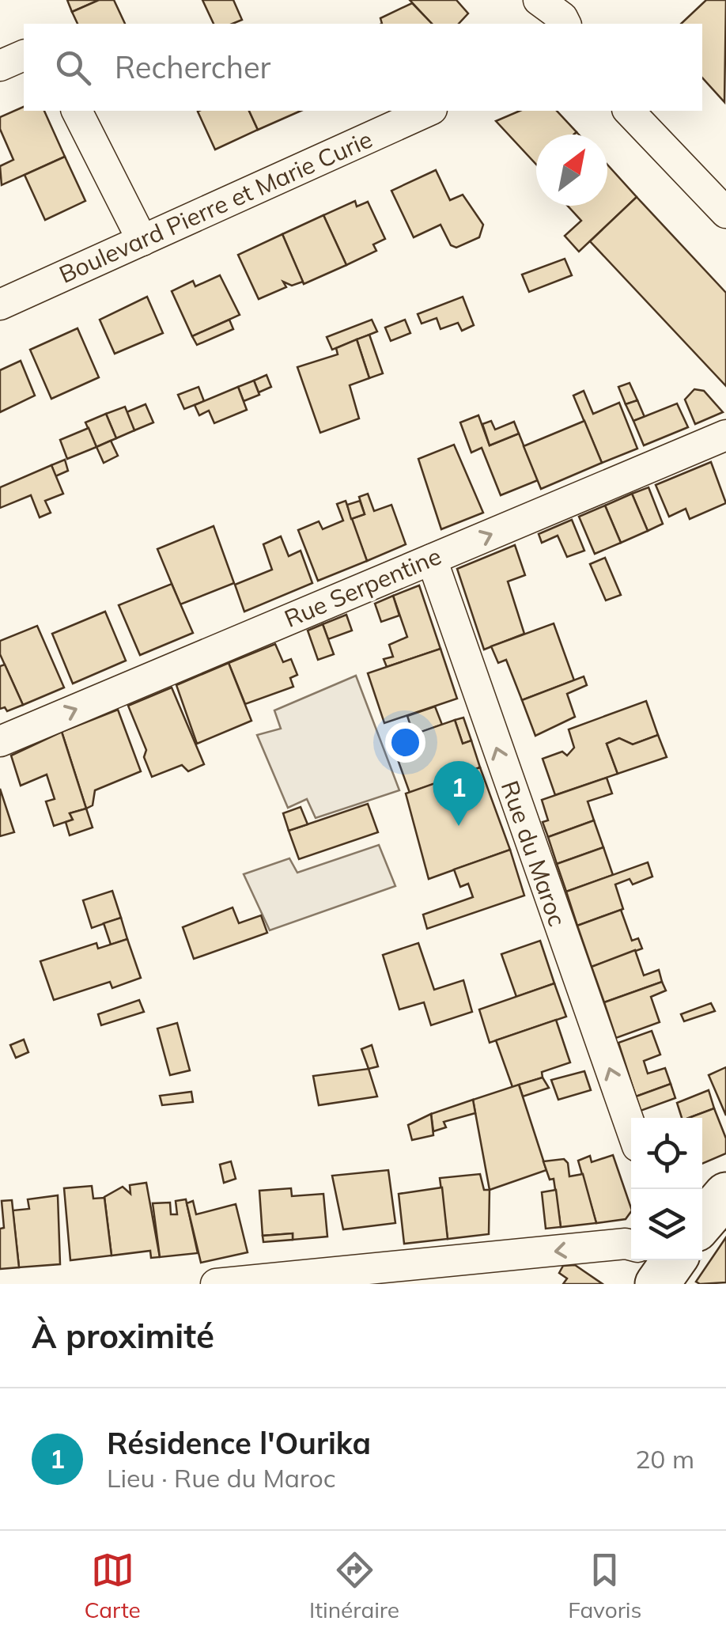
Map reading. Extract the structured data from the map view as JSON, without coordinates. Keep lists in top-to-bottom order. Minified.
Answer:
{"streets":{"street":["Boulevard Pierre et Marie Curie","Rue Serpentine","Rue du Maroc"]},"crossings":[["Rue Serpentine","Rue du Maroc"]],"one_way":["Rue Serpentine","Rue du Maroc"],"north":"top right","page":{"search":"Rechercher","pins":"1","heading":"À proximité","list":[{"mark":"1","name":"Résidence l'Ourika","note":"Lieu · Rue du Maroc","value":"20 m"}],"nav":["Carte","Itinéraire","Favoris"]}}
